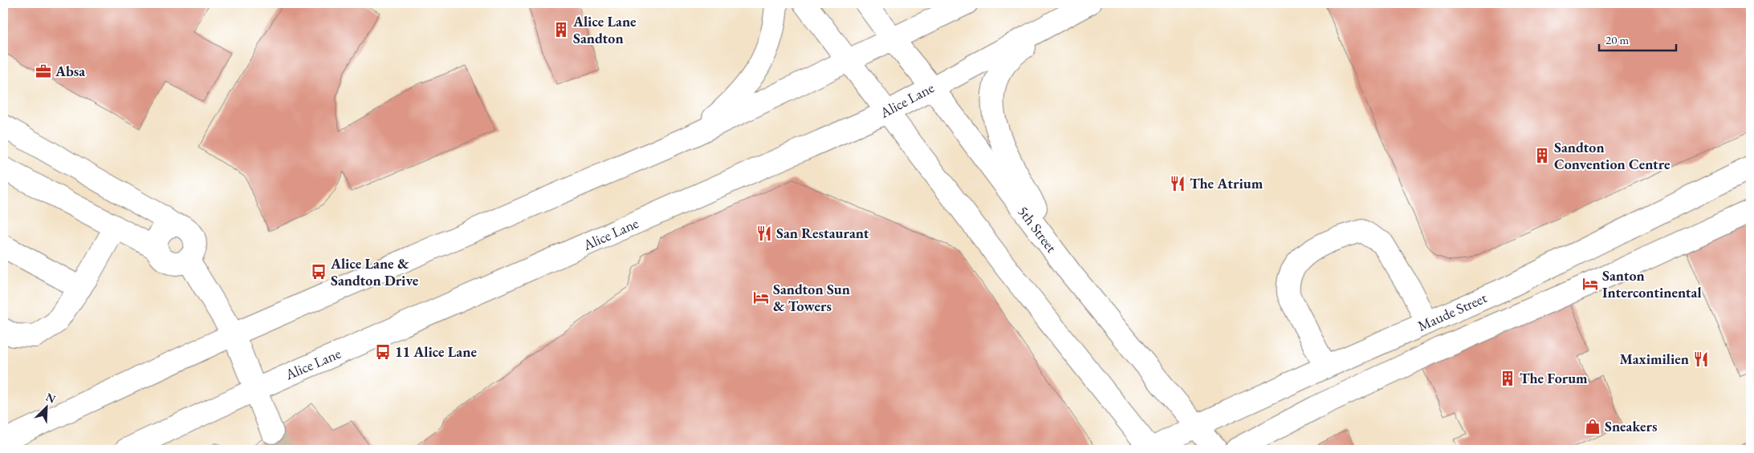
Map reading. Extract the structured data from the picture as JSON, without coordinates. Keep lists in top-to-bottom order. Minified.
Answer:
{"streets":{"street":["Alice Lane","5th Street","Maude Street"]},"crossings":[["Alice Lane","5th Street"],["5th Street","Maude Street"]],"places":{"building":["Alice Lane Sandton","Sandton Convention Centre","The Forum"],"office":["Absa"],"restaurant":["The Atrium","San Restaurant","Maximilien"],"bus stop":["Alice Lane & Sandton Drive","11 Alice Lane"],"hotel":["Santon Intercontinental","Sandton Sun & Towers"],"shop":["Sneakers"]},"scale_bar":"20 m","north":"top right"}
